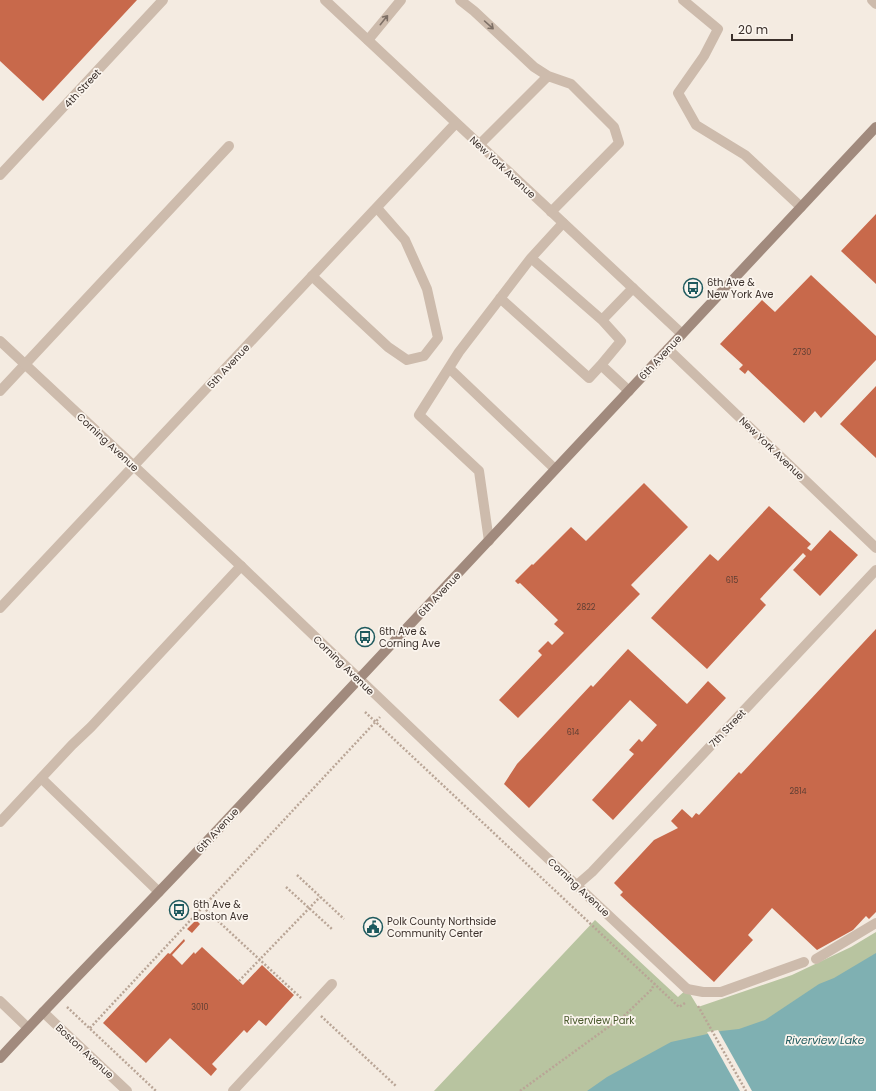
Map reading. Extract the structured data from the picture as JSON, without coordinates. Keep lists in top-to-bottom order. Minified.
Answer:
{"streets":{"main road":["6th Avenue"],"street":["4th Street","New York Avenue","5th Avenue","Corning Avenue","7th Street","Boston Avenue"]},"crossings":[["New York Avenue","6th Avenue"],["New York Avenue","5th Avenue"],["6th Avenue","Corning Avenue"],["6th Avenue","Boston Avenue"],["5th Avenue","Corning Avenue"],["Corning Avenue","7th Street"]],"water":["Riverview Lake"],"parks":["Riverview Park"],"places":{"bus stop":["6th Ave & New York Ave","6th Ave & Corning Ave","6th Ave & Boston Ave"],"public building":["Polk County Northside Community Center"]},"house_numbers":["2730","615","2822","614","2814","3010"],"scale_bar":"20 m"}
